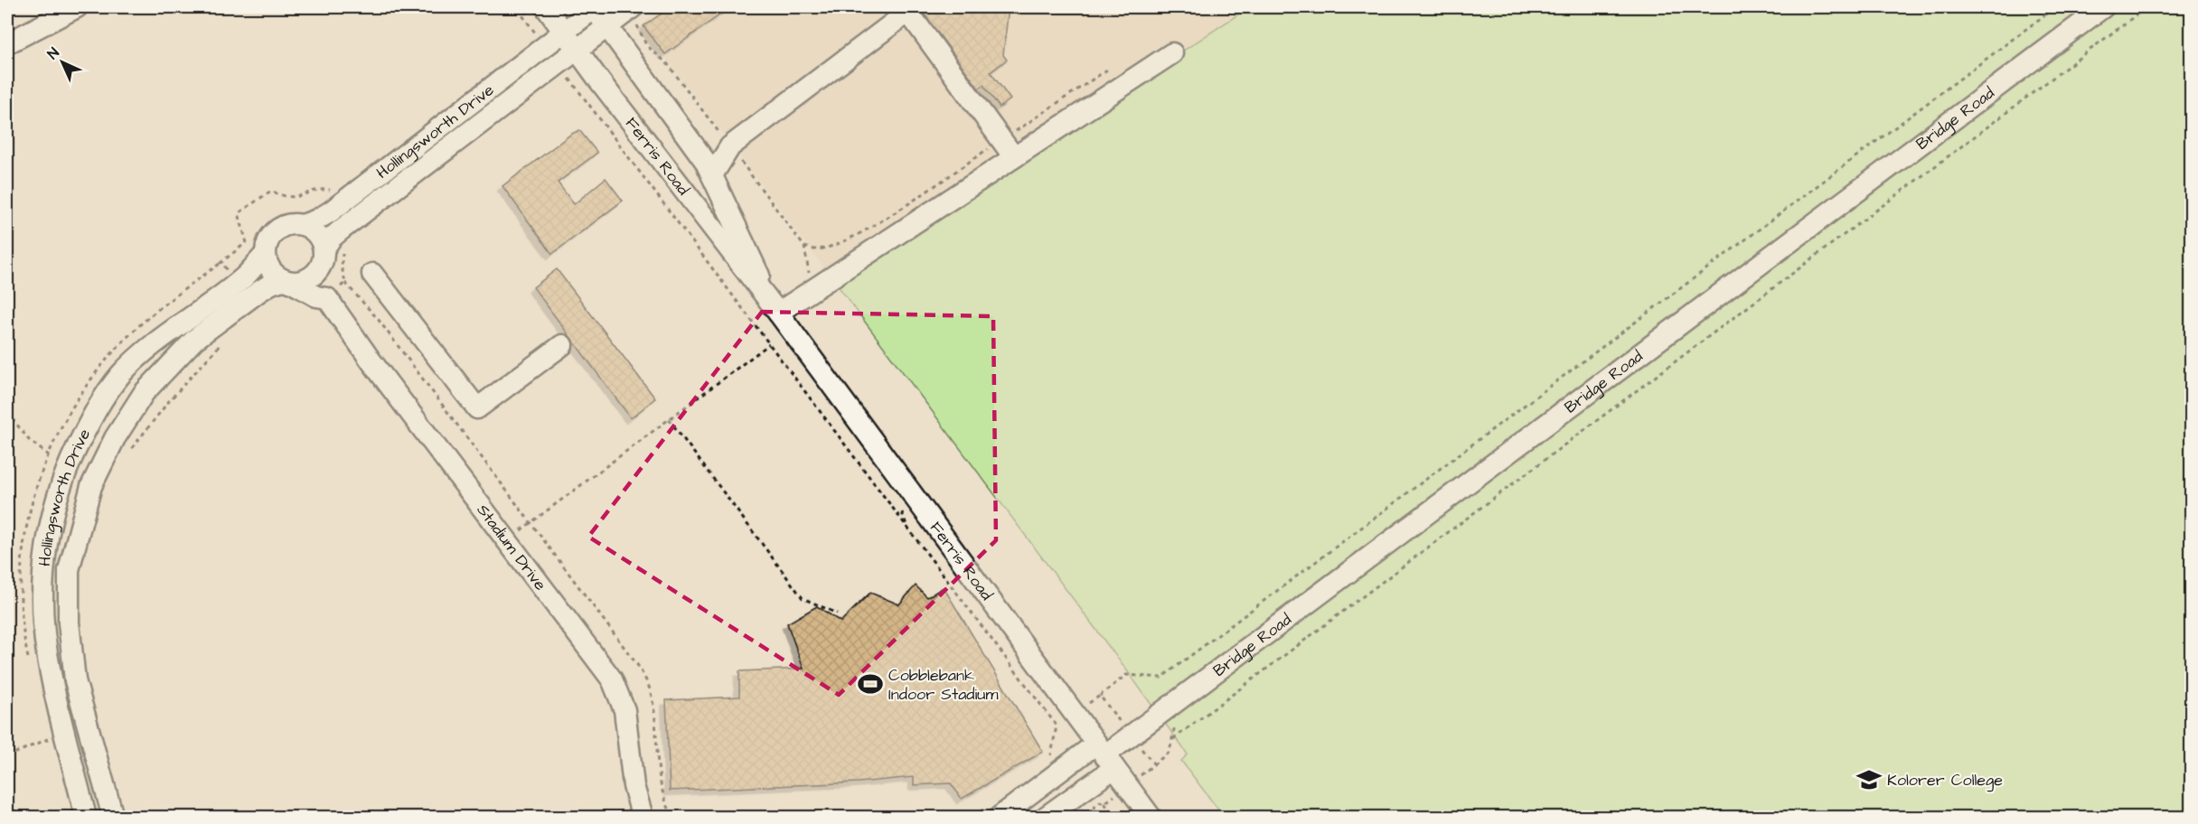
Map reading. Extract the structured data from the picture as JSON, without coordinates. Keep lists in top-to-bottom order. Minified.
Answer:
{"streets":{"street":["Bridge Road","Hollingsworth Drive","Ferris Road","Stadium Drive"]},"crossings":[["Bridge Road","Ferris Road"],["Hollingsworth Drive","Ferris Road"]],"places":{"sports":["Cobblebank Indoor Stadium"],"school or university":["Kolorer College"]},"north":"top left"}
